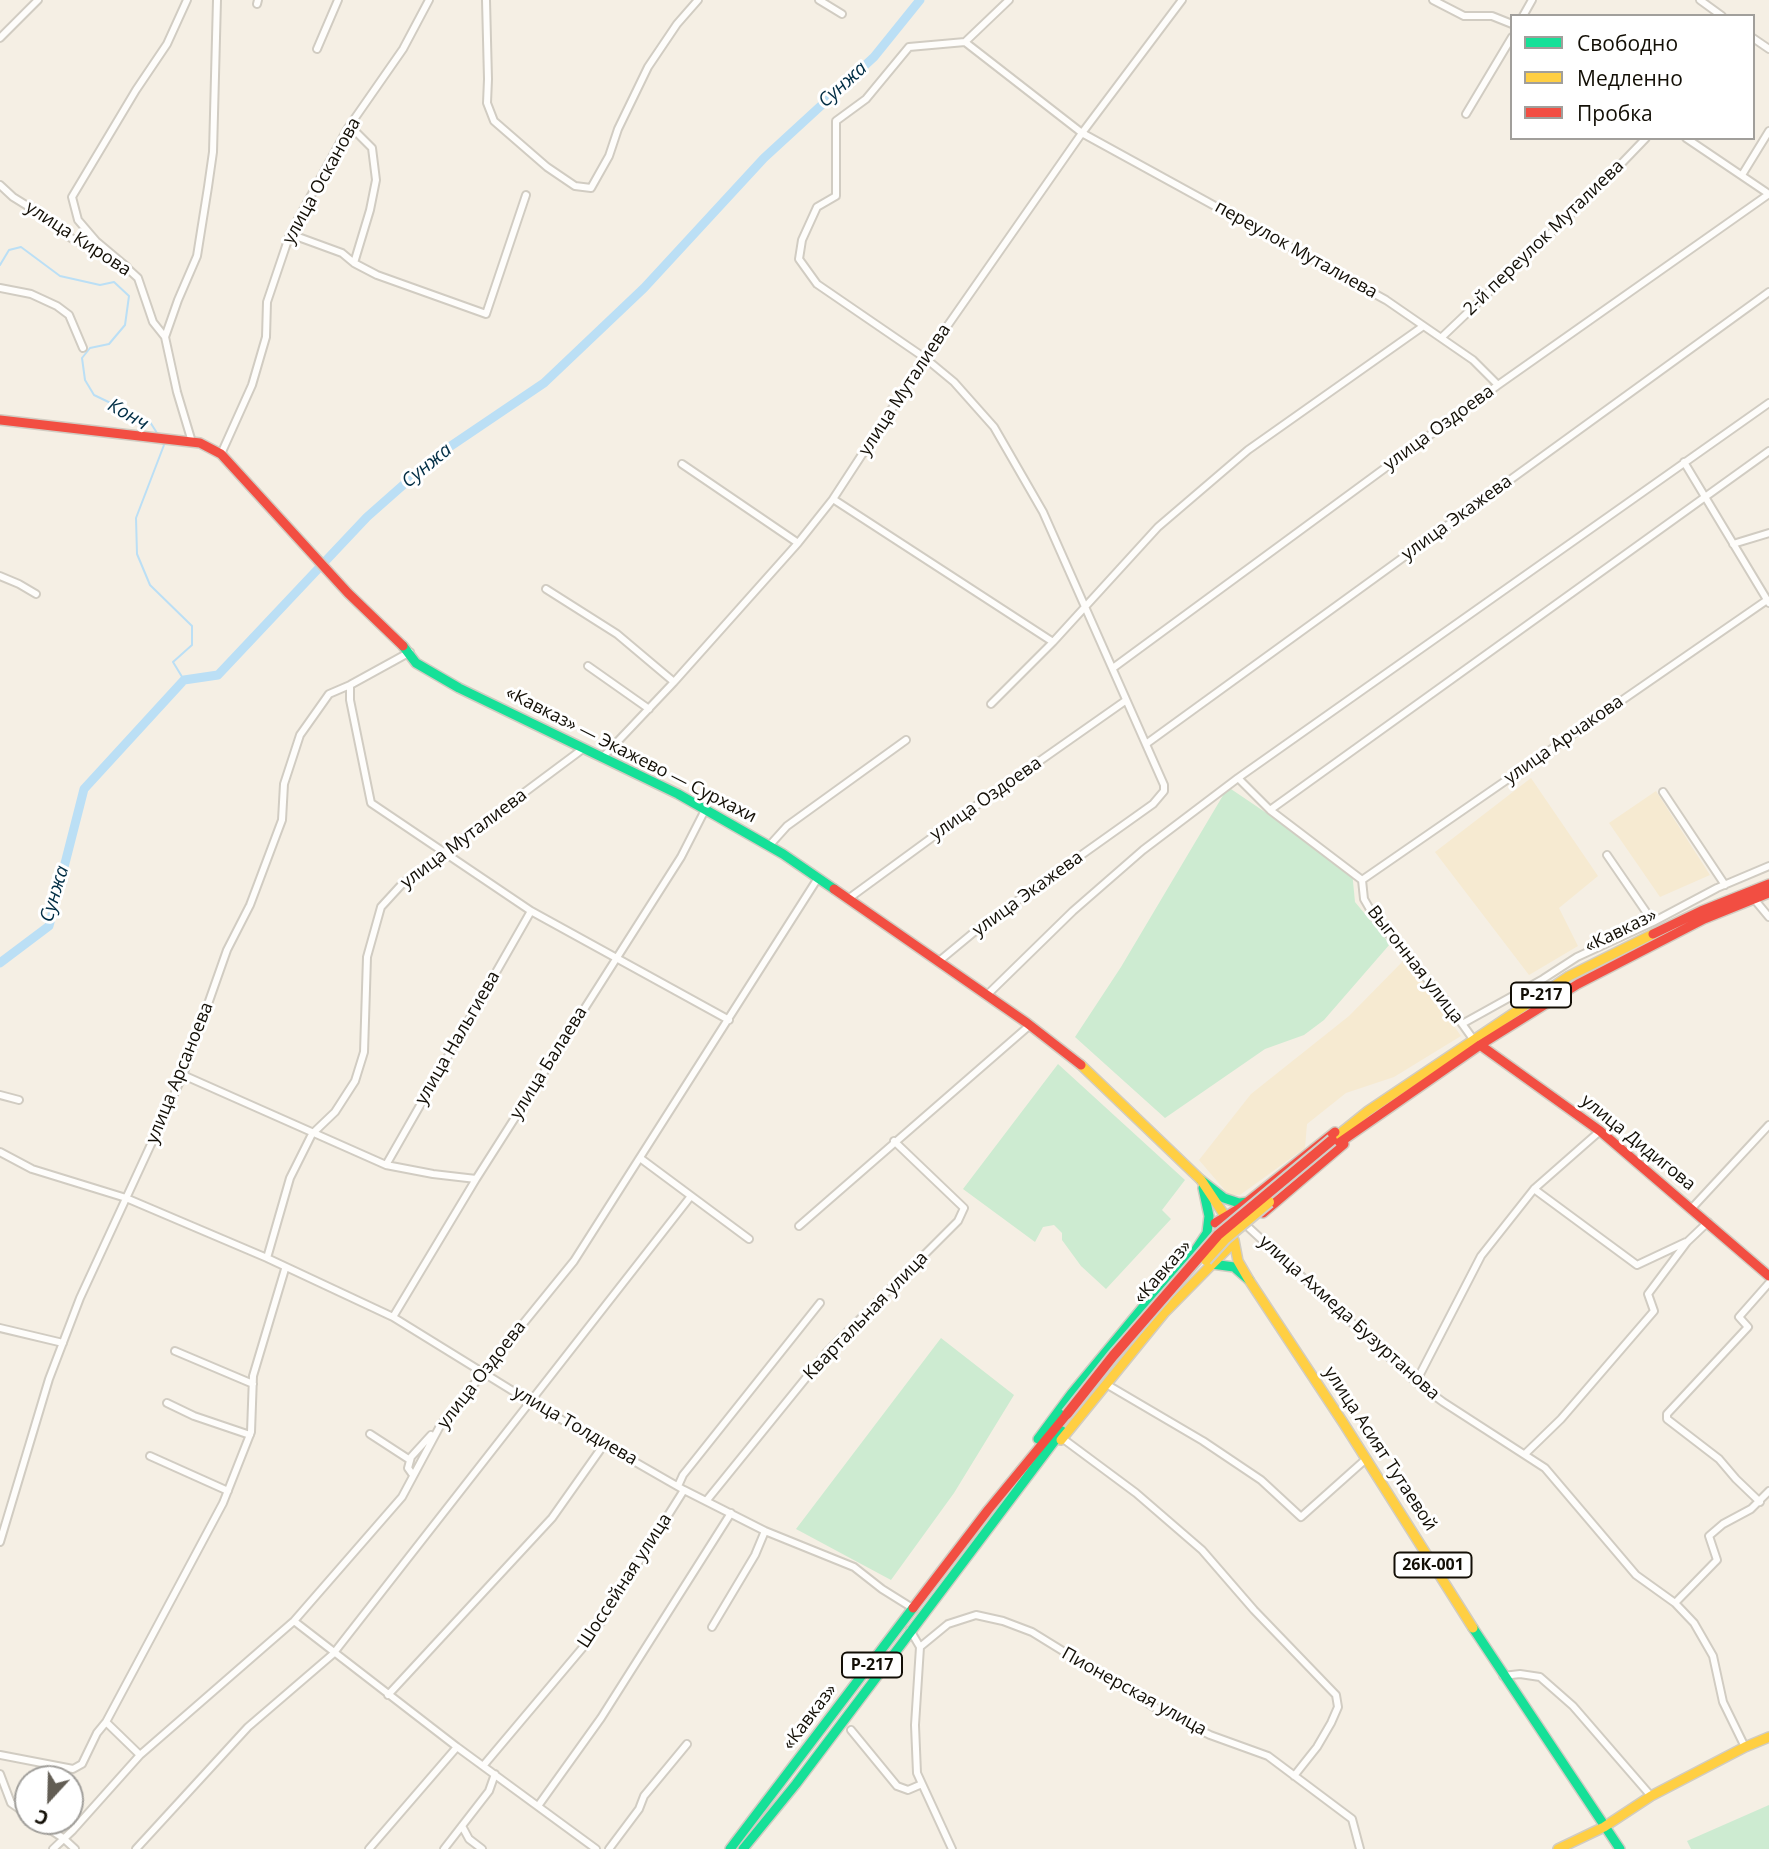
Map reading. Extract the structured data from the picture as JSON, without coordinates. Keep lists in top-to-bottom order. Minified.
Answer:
{"streets":{"main road":["«Кавказ» — Экажево — Сурхахи","«Кавказ»","Р-217","улица Дидигова","улица Асият Тутаевой","26К-001"],"street":["улица Осканова","2-й переулок Муталиева","улица Кирова","переулок Муталиева","улица Муталиева","улица Оздоева","улица Экажева","улица Арчакова","Выгонная улица","улица Нальгиева","улица Балаева","улица Арсаноева","Квартальная улица","улица Ахмеда Бузуртанова","улица Толдиева","Шоссейная улица","Пионерская улица"]},"crossings":[["улица Осканова","«Кавказ» — Экажево — Сурхахи"],["2-й переулок Муталиева","переулок Муталиева"],["переулок Муталиева","улица Муталиева"],["переулок Муталиева","улица Оздоева"],["улица Муталиева","«Кавказ» — Экажево — Сурхахи"],["улица Муталиева","улица Толдиева"],["улица Оздоева","«Кавказ» — Экажево — Сурхахи"],["улица Оздоева","улица Толдиева"],["улица Экажева","«Кавказ» — Экажево — Сурхахи"],["улица Арчакова","Выгонная улица"],["«Кавказ» — Экажево — Сурхахи","улица Балаева"],["«Кавказ» — Экажево — Сурхахи","улица Арсаноева"],["«Кавказ»","Выгонная улица"],["«Кавказ»","Р-217"],["«Кавказ»","улица Дидигова"],["«Кавказ»","улица Ахмеда Бузуртанова"],["«Кавказ»","улица Толдиева"],["«Кавказ»","улица Асият Тутаевой"],["Выгонная улица","улица Дидигова"],["улица Балаева","улица Толдиева"],["улица Арсаноева","улица Толдиева"],["Квартальная улица","улица Толдиева"],["улица Толдиева","Шоссейная улица"]],"water":["Сунжа","Конч"],"legend":["Свободно","Медленно","Пробка"],"north":"bottom"}
